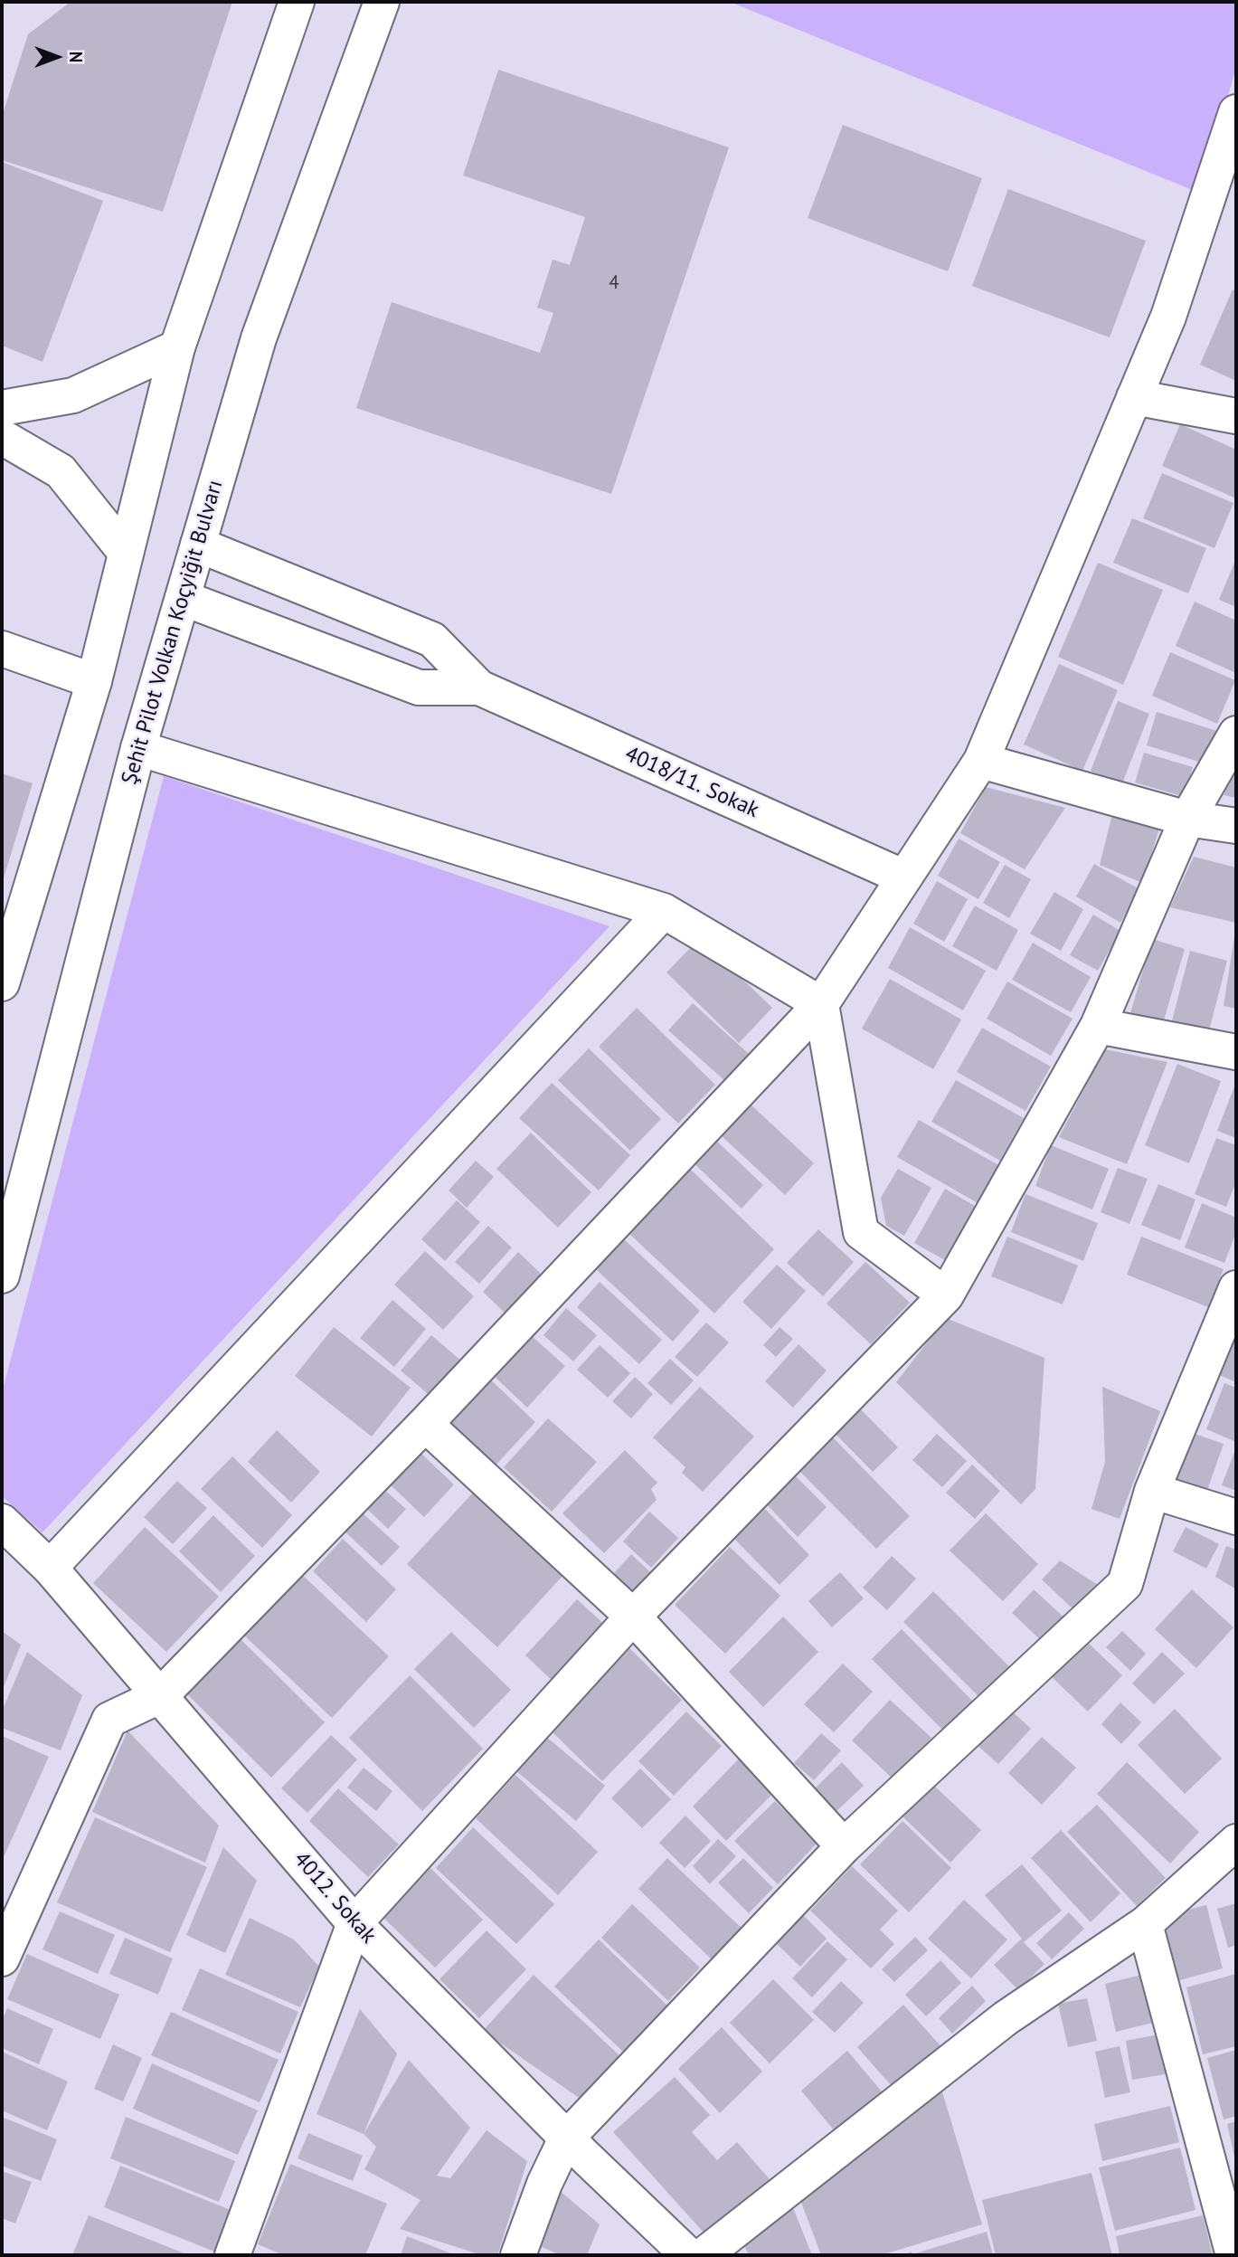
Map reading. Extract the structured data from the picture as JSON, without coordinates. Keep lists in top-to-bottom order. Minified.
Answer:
{"streets":{"street":["Şehit Pilot Volkan Koçyiğit Bulvarı","4018/11. Sokak","4012. Sokak"]},"crossings":[["Şehit Pilot Volkan Koçyiğit Bulvarı","4018/11. Sokak"]],"house_numbers":["4"],"north":"right"}
